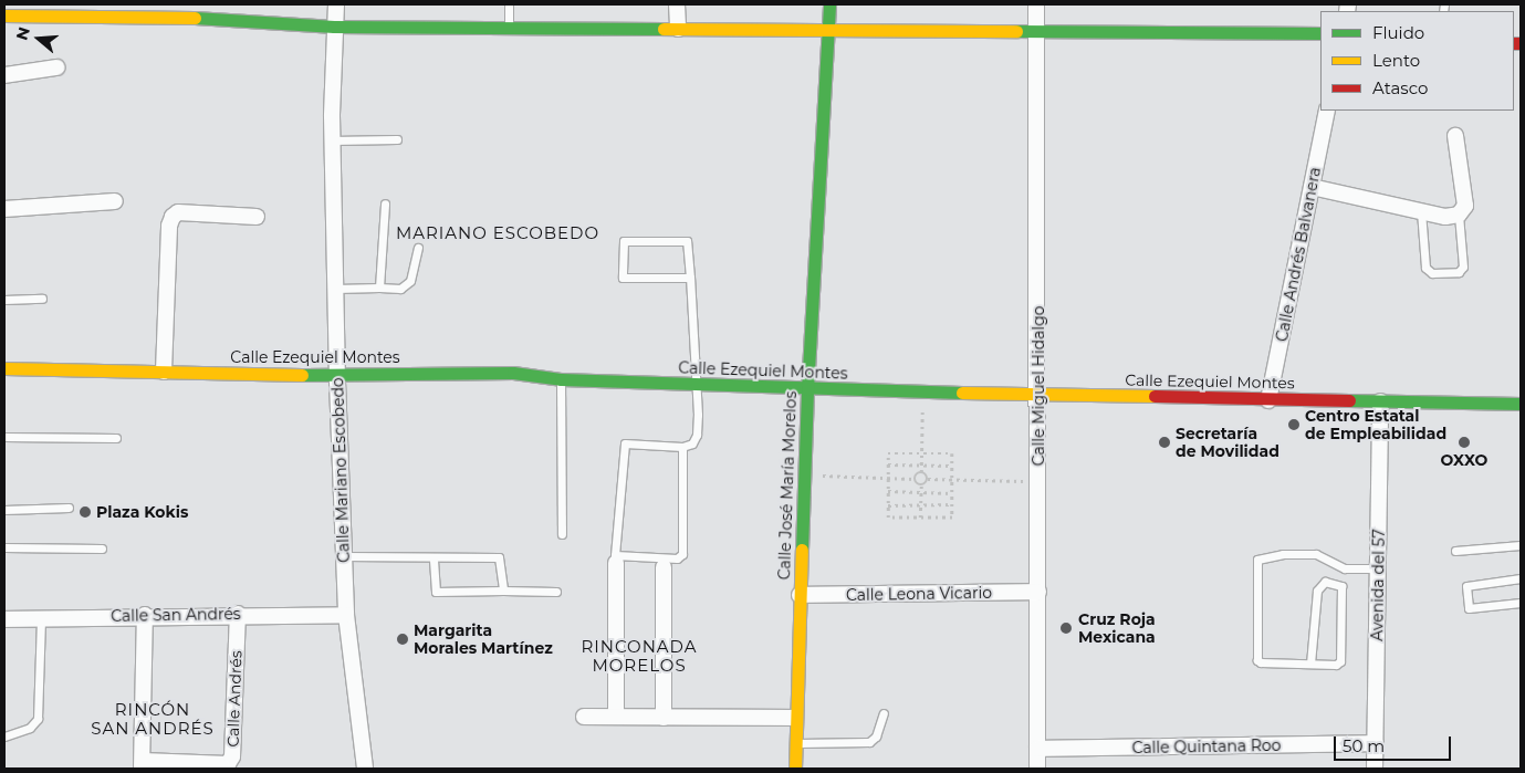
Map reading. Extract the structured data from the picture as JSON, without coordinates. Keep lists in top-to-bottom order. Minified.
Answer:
{"streets":{"street":["Calle Andrés Balvanera","Calle Ezequiel Montes","Calle Miguel Hidalgo","Calle Mariano Escobedo","Calle José María Morelos","Avenida del 57","Calle Leona Vicario","Calle San Andrés","Calle Andrés","Calle Quintana Roo"]},"crossings":[["Calle Andrés Balvanera","Calle Ezequiel Montes"],["Calle Ezequiel Montes","Calle Miguel Hidalgo"],["Calle Ezequiel Montes","Calle Mariano Escobedo"],["Calle Ezequiel Montes","Calle José María Morelos"],["Calle Ezequiel Montes","Avenida del 57"],["Calle Miguel Hidalgo","Calle Leona Vicario"],["Calle Miguel Hidalgo","Calle Quintana Roo"],["Calle Mariano Escobedo","Calle San Andrés"],["Calle José María Morelos","Calle Leona Vicario"],["Avenida del 57","Calle Quintana Roo"],["Calle San Andrés","Calle Andrés"]],"districts":["MARIANO ESCOBEDO","RINCONADA MORELOS","RINCÓN SAN ANDRÉS"],"places":["Centro Estatal de Empleabilidad","Secretaría de Movilidad","OXXO","Plaza Kokis","Cruz Roja Mexicana","Margarita Morales Martínez"],"legend":["Fluido","Lento","Atasco"],"scale_bar":"50 m","north":"left"}
